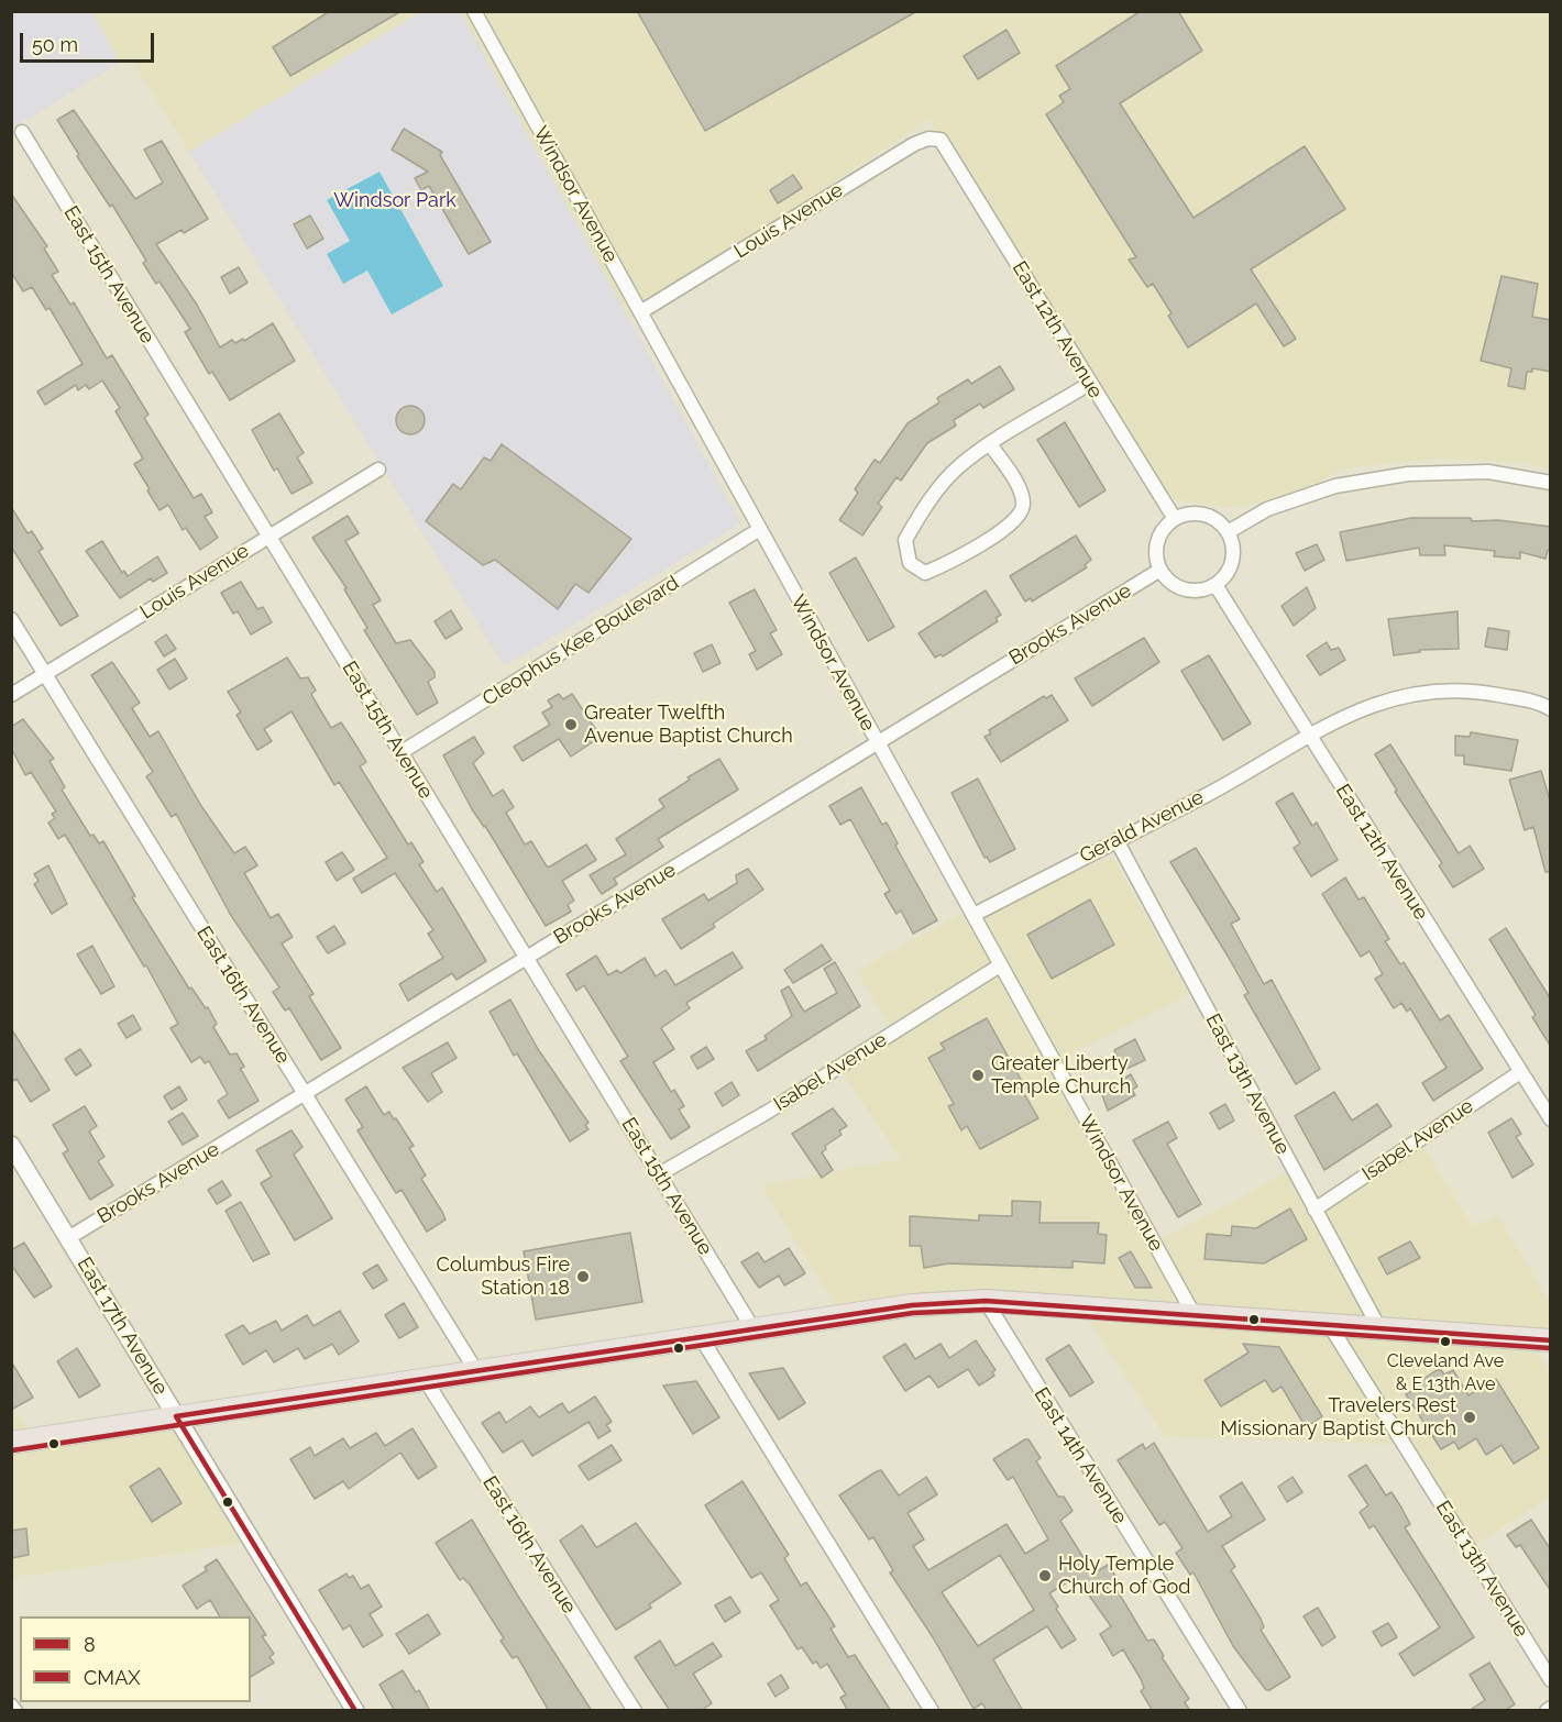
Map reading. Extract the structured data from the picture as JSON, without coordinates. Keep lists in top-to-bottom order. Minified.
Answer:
{"streets":{"street":["Windsor Avenue","Louis Avenue","East 15th Avenue","East 12th Avenue","Brooks Avenue","Cleophus Kee Boulevard","Gerald Avenue","East 16th Avenue","Isabel Avenue","East 13th Avenue","East 17th Avenue","East 14th Avenue"]},"crossings":[["Windsor Avenue","Louis Avenue"],["Windsor Avenue","Brooks Avenue"],["Windsor Avenue","Cleophus Kee Boulevard"],["Windsor Avenue","Gerald Avenue"],["Windsor Avenue","Isabel Avenue"],["Louis Avenue","East 15th Avenue"],["Louis Avenue","East 12th Avenue"],["Louis Avenue","East 16th Avenue"],["East 15th Avenue","Brooks Avenue"],["East 15th Avenue","Cleophus Kee Boulevard"],["East 15th Avenue","Isabel Avenue"],["East 12th Avenue","Brooks Avenue"],["East 12th Avenue","Gerald Avenue"],["East 12th Avenue","Isabel Avenue"],["Brooks Avenue","East 16th Avenue"],["Brooks Avenue","East 17th Avenue"],["Gerald Avenue","East 13th Avenue"],["Isabel Avenue","East 13th Avenue"]],"parks":["Windsor Park"],"places":["Greater Twelfth Avenue Baptist Church","Greater Liberty Temple Church","Columbus Fire Station 18","Cleveland Ave & E 13th Ave","Travelers Rest Missionary Baptist Church","Holy Temple Church of God"],"lines":["transit line 8","transit line CMAX"],"legend":["8","CMAX"],"scale_bar":"50 m"}
